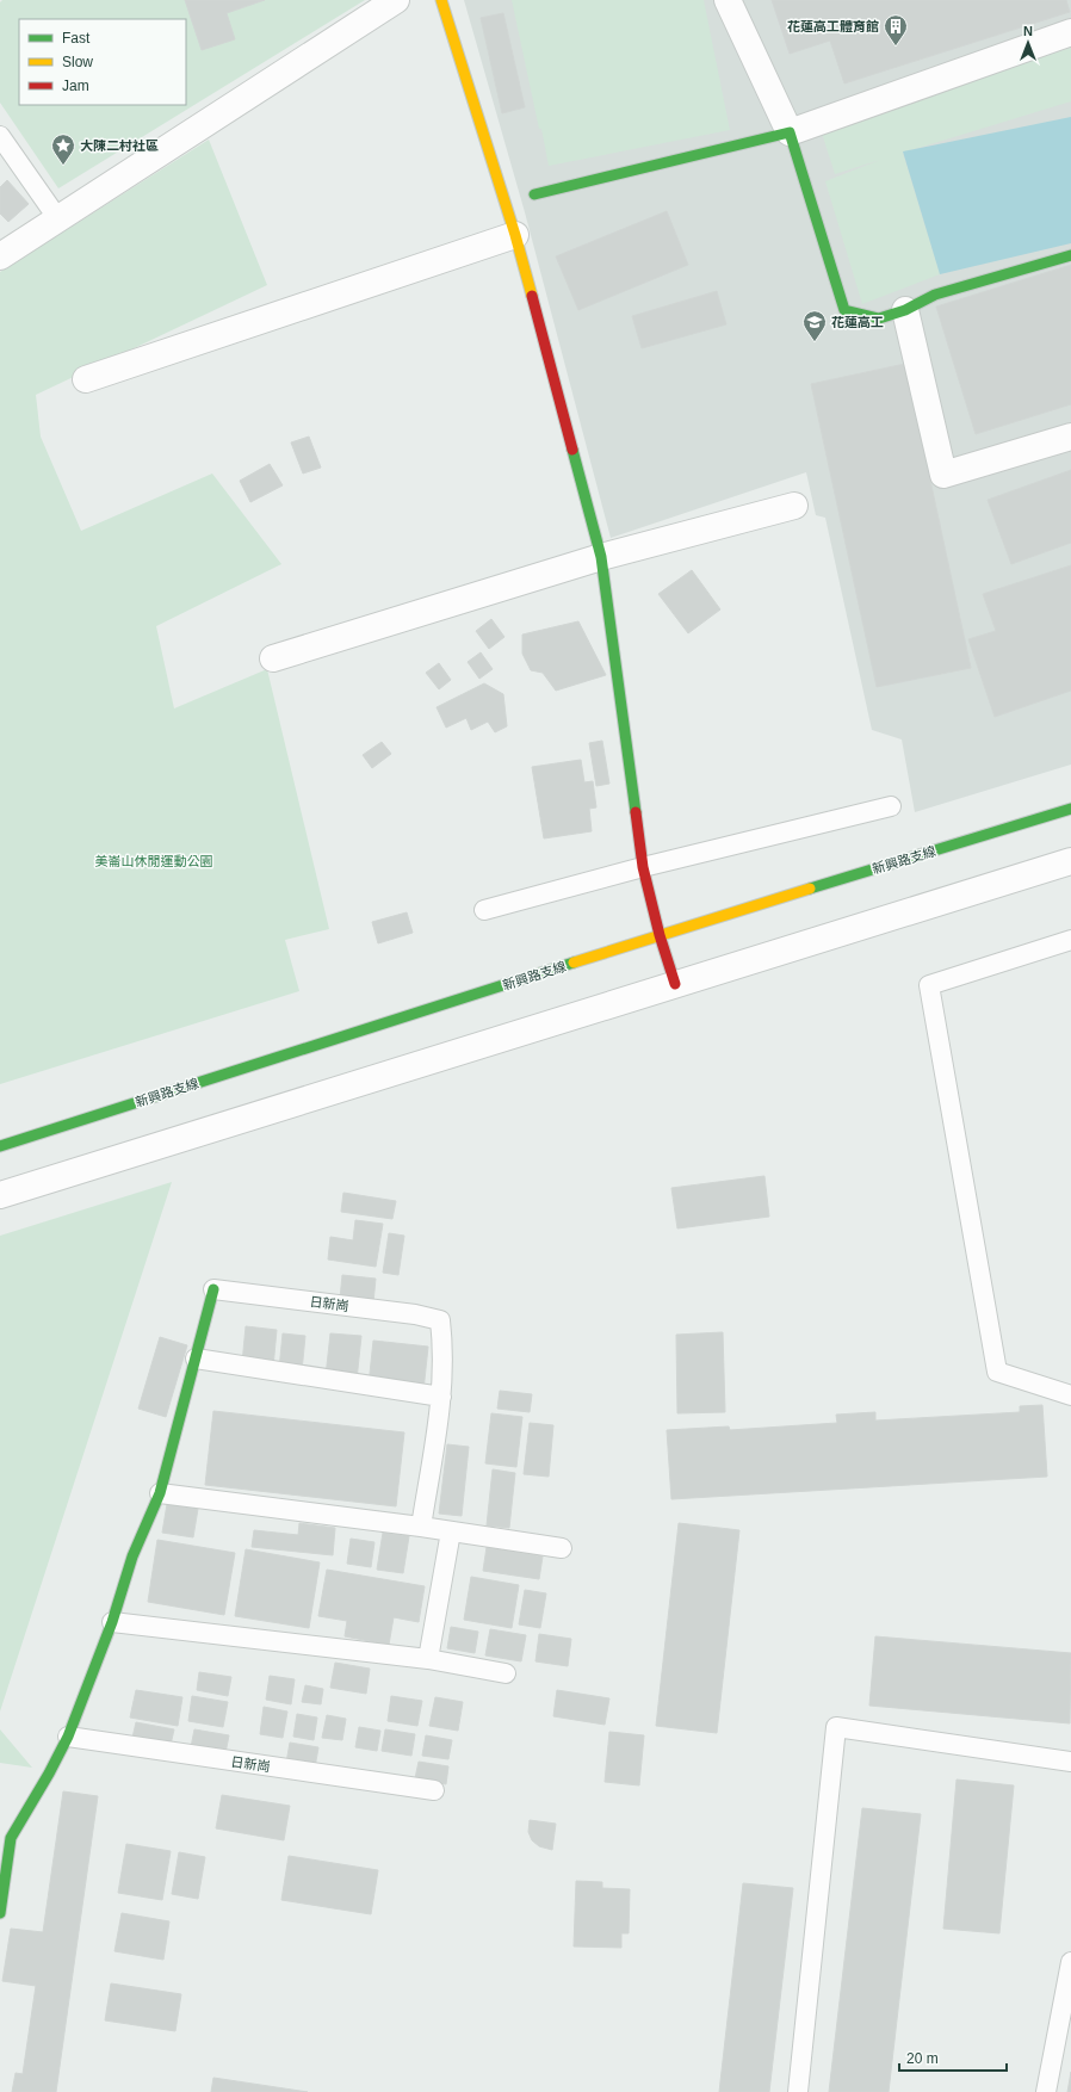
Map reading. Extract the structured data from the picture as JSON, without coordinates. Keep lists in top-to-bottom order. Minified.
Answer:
{"streets":{"street":["新興路支線","日新崗"]},"parks":["美崙山休閒運動公園"],"places":{"building":["花蓮高工體育館"],"place":["大陳二村社區"],"school or university":["花蓮高工"]},"legend":["Fast","Slow","Jam"],"scale_bar":"20 m","north":"top"}
